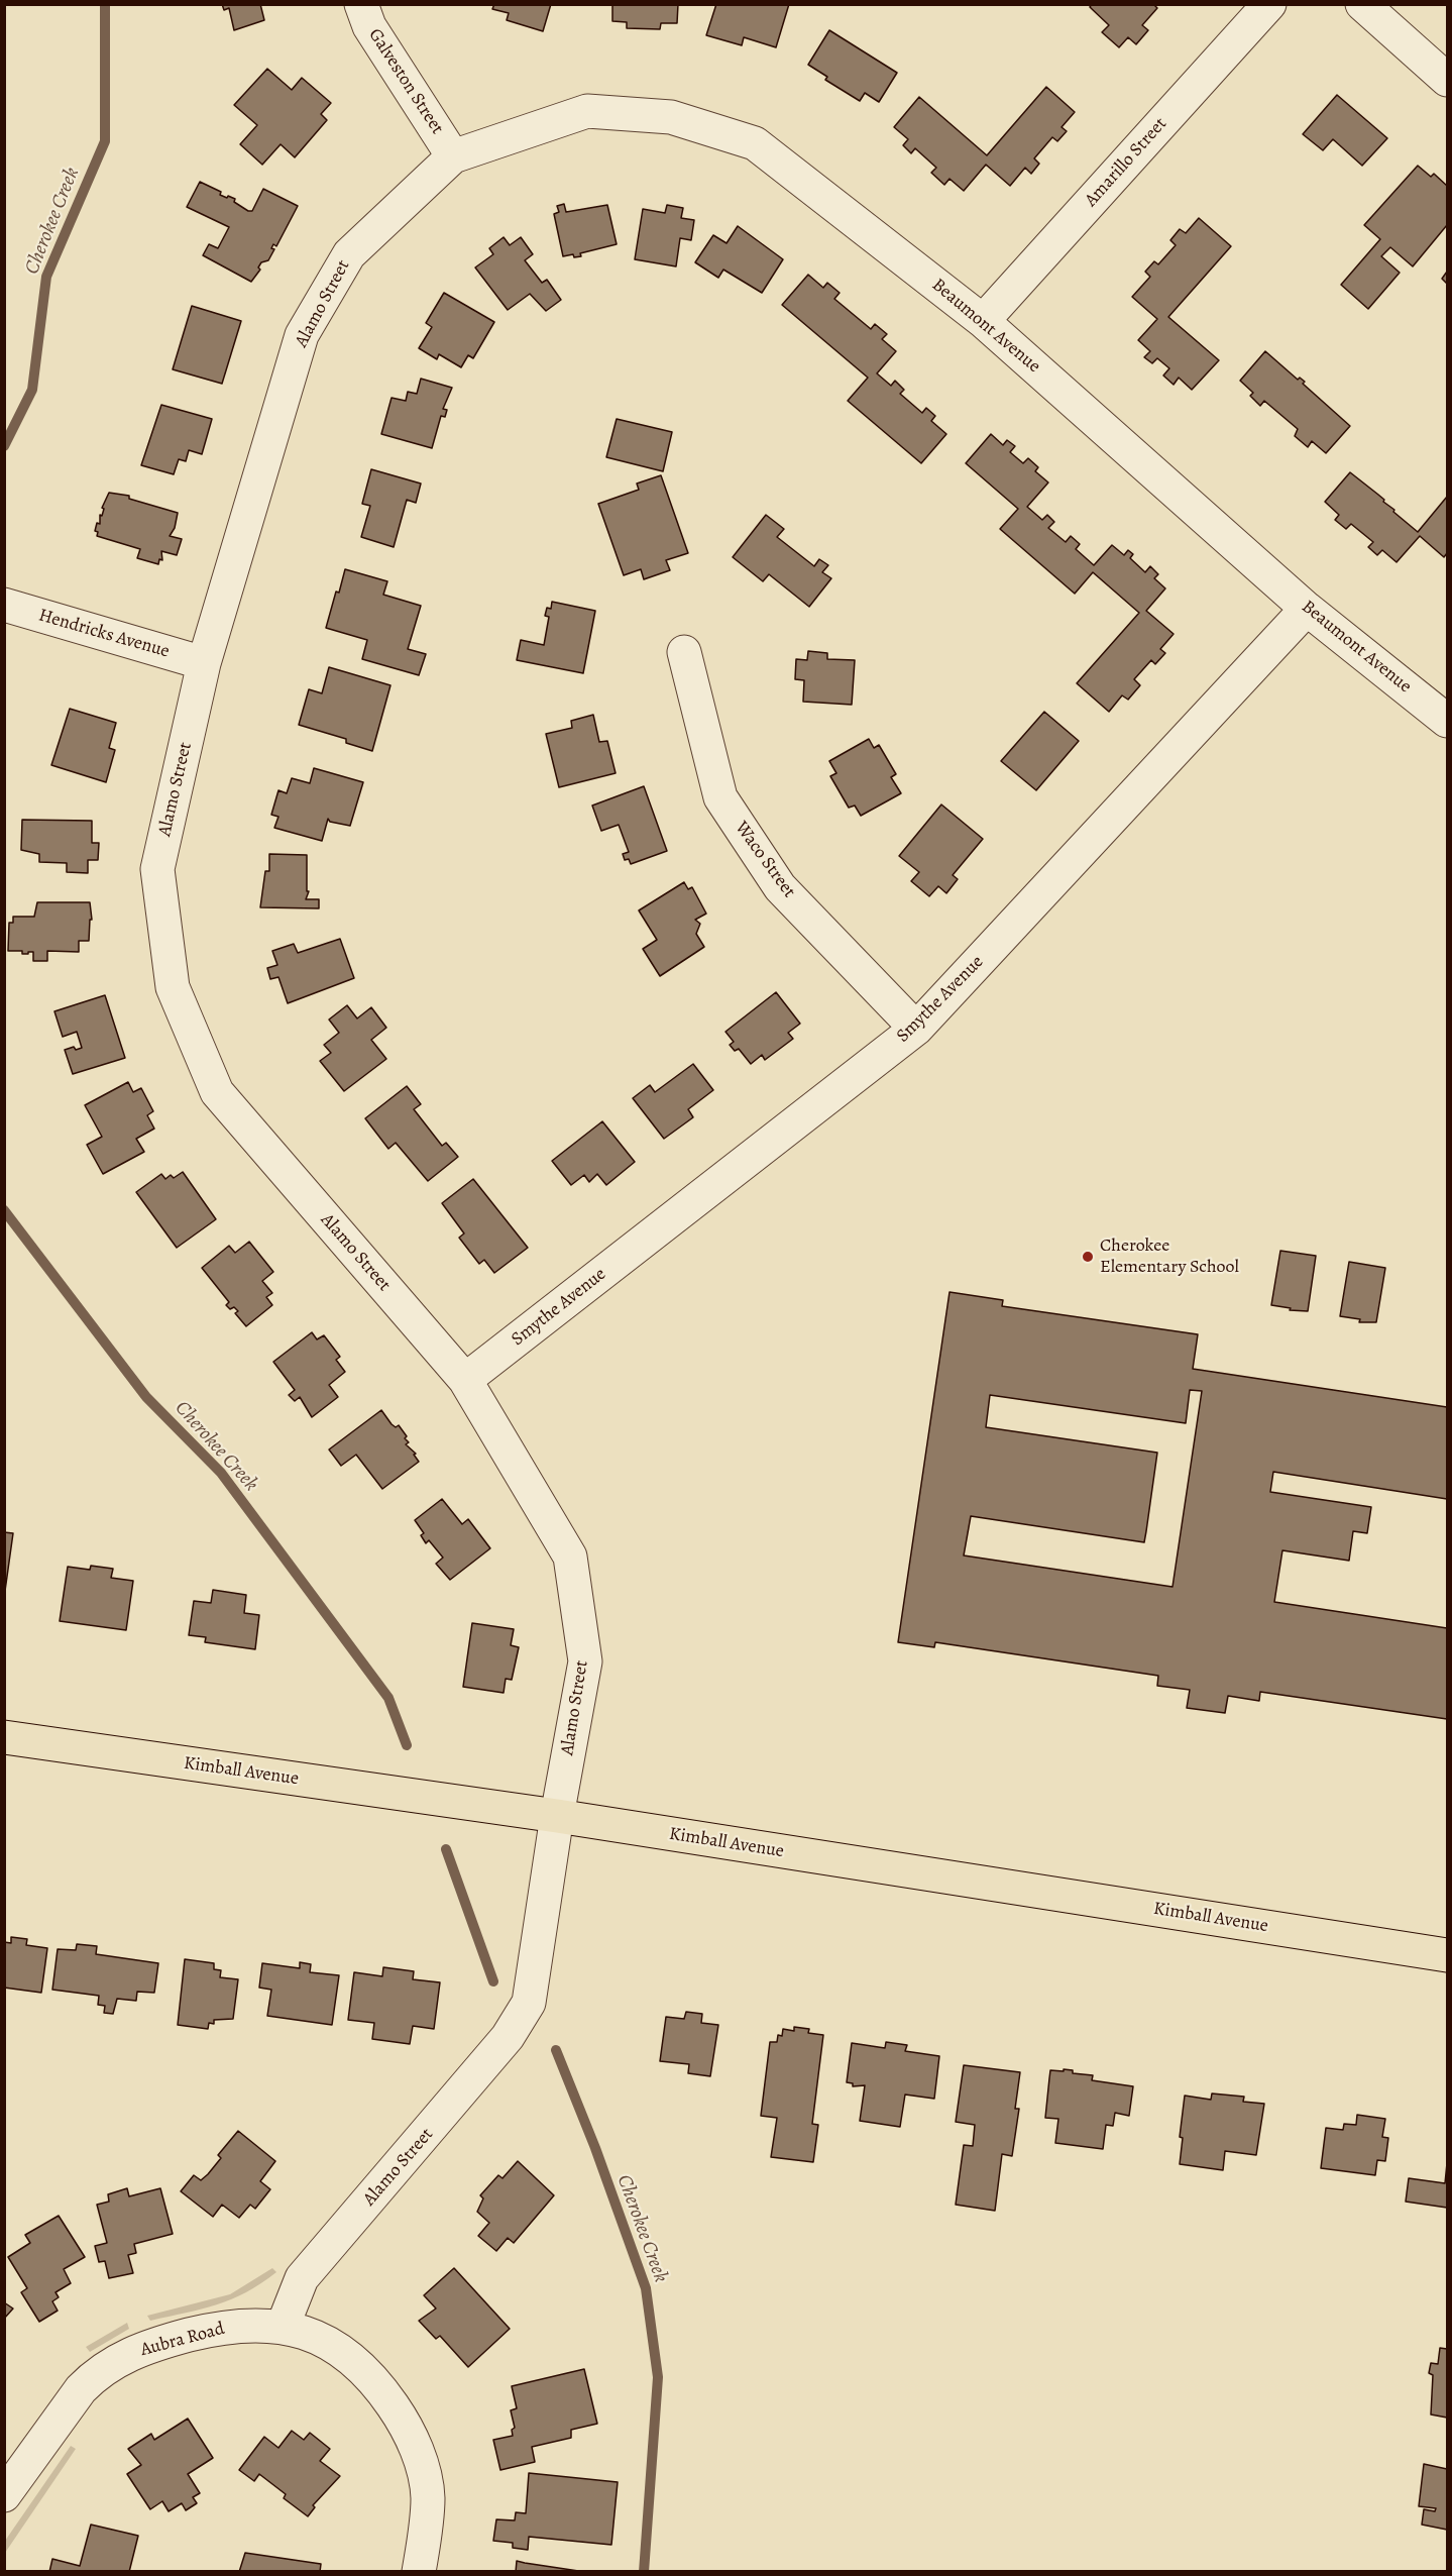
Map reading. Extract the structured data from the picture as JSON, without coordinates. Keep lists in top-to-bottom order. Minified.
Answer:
{"streets":{"main road":["Kimball Avenue"],"street":["Galveston Street","Amarillo Street","Alamo Street","Beaumont Avenue","Hendricks Avenue","Waco Street","Smythe Avenue","Aubra Road"]},"crossings":[["Galveston Street","Alamo Street"],["Galveston Street","Beaumont Avenue"],["Amarillo Street","Beaumont Avenue"],["Alamo Street","Beaumont Avenue"],["Alamo Street","Hendricks Avenue"],["Alamo Street","Smythe Avenue"],["Alamo Street","Kimball Avenue"],["Alamo Street","Aubra Road"],["Beaumont Avenue","Smythe Avenue"],["Waco Street","Smythe Avenue"]],"water":["Cherokee Creek"],"places":["Cherokee Elementary School"]}
